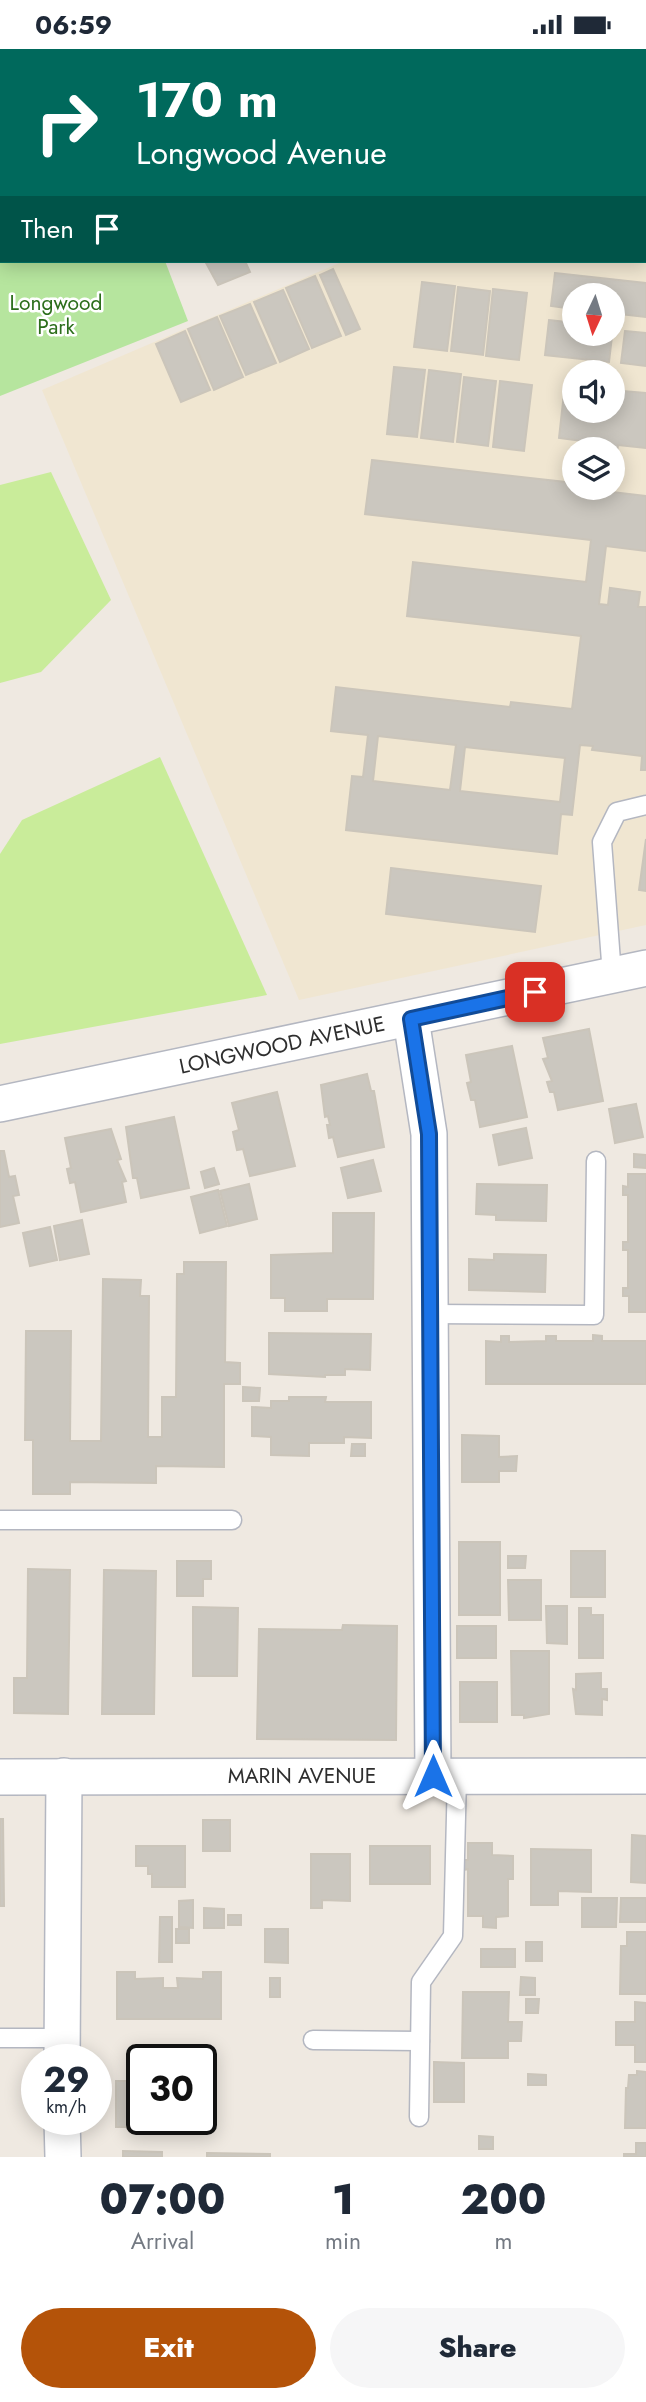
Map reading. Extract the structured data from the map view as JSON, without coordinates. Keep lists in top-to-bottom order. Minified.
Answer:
{"streets":{"street":["LONGWOOD AVENUE","MARIN AVENUE"]},"parks":["Longwood Park"],"north":"bottom","page":{"status":"06:59","turn":["170 m","Longwood Avenue"],"then":"Then","speed":"29 km/h","limit":"30","eta":["07:00","Arrival","1","min","200","m"],"buttons":["Exit","Share"]}}
